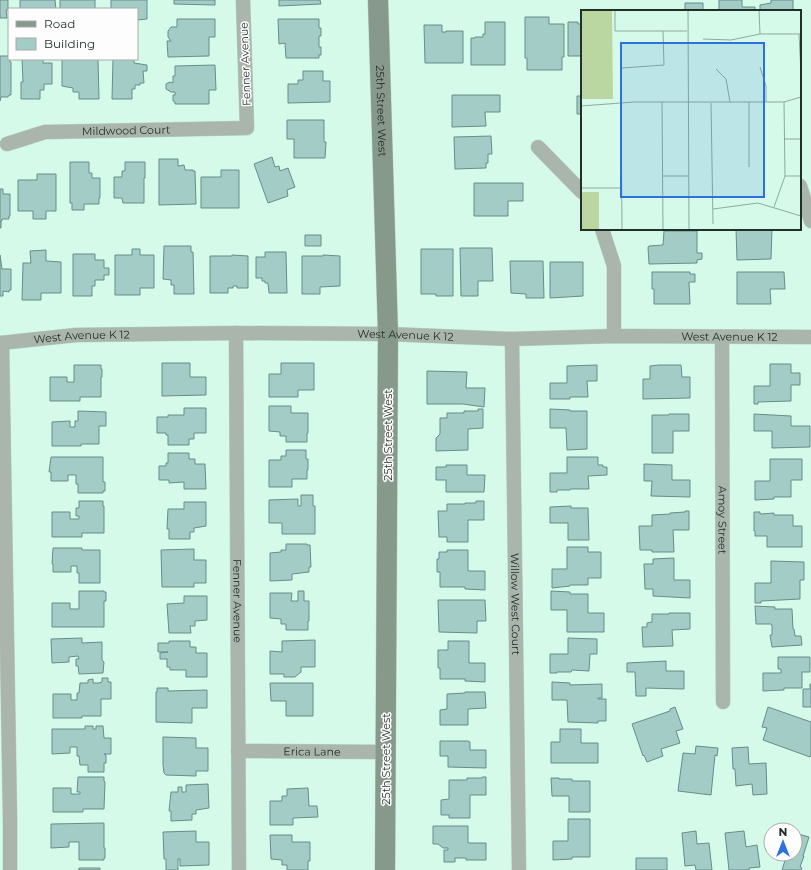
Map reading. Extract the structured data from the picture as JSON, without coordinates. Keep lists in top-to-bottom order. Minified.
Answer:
{"streets":{"street":["Fenner Avenue","25th Street West","Mildwood Court","West Avenue K 12","Amoy Street","Willow West Court","Erica Lane"]},"crossings":[["Fenner Avenue","Mildwood Court"],["Fenner Avenue","West Avenue K 12"],["Fenner Avenue","Erica Lane"],["25th Street West","West Avenue K 12"],["25th Street West","Erica Lane"],["West Avenue K 12","Amoy Street"],["West Avenue K 12","Willow West Court"]],"legend":["Road","Building"],"north":"top"}
